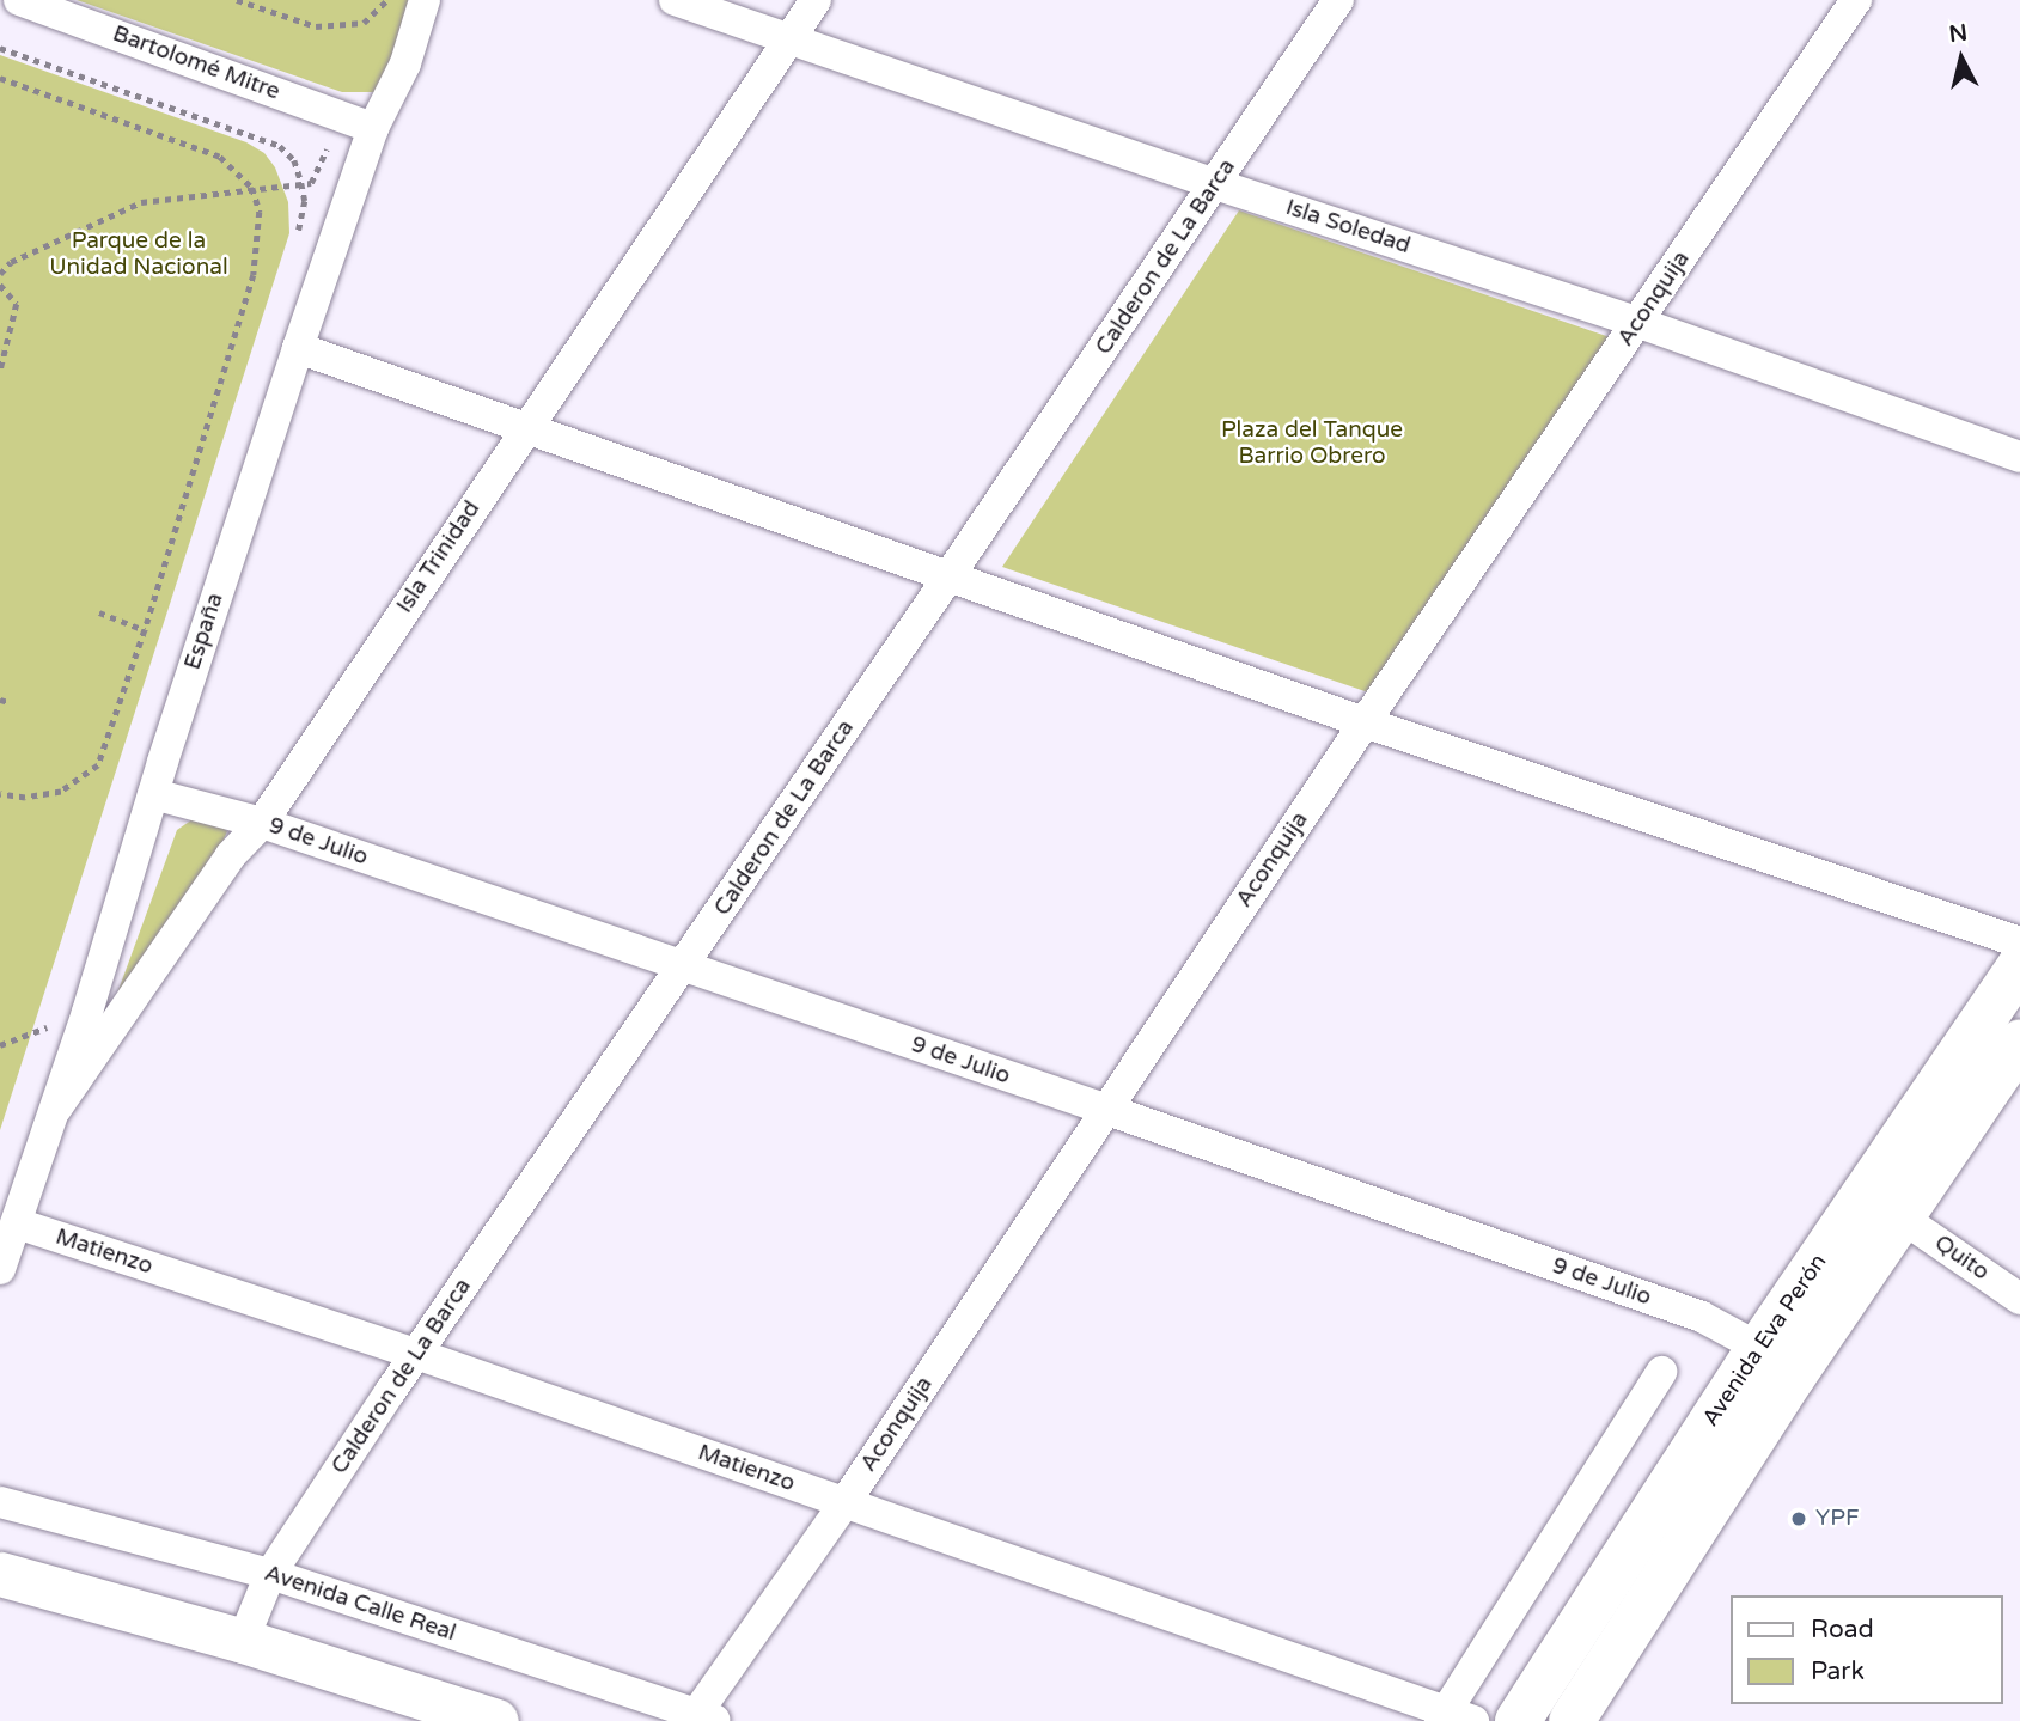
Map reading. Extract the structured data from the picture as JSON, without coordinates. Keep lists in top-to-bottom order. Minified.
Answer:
{"streets":{"main road":["Avenida Eva Perón"],"street":["Bartolomé Mitre","Isla Soledad","Calderon de La Barca","Aconquija","Isla Trinidad","España","9 de Julio","Matienzo","Quito","Avenida Calle Real"]},"crossings":[["Bartolomé Mitre","España"],["Isla Soledad","Calderon de La Barca"],["Isla Soledad","Aconquija"],["Isla Soledad","Isla Trinidad"],["Calderon de La Barca","9 de Julio"],["Calderon de La Barca","Matienzo"],["Calderon de La Barca","Avenida Calle Real"],["Aconquija","9 de Julio"],["Aconquija","Matienzo"],["Aconquija","Avenida Calle Real"],["Isla Trinidad","España"],["Isla Trinidad","9 de Julio"],["España","9 de Julio"],["España","Matienzo"],["9 de Julio","Avenida Eva Perón"],["Quito","Avenida Eva Perón"]],"parks":["Parque de la Unidad Nacional","Plaza del Tanque Barrio Obrero"],"places":["YPF"],"legend":["Road","Park"],"north":"top"}
